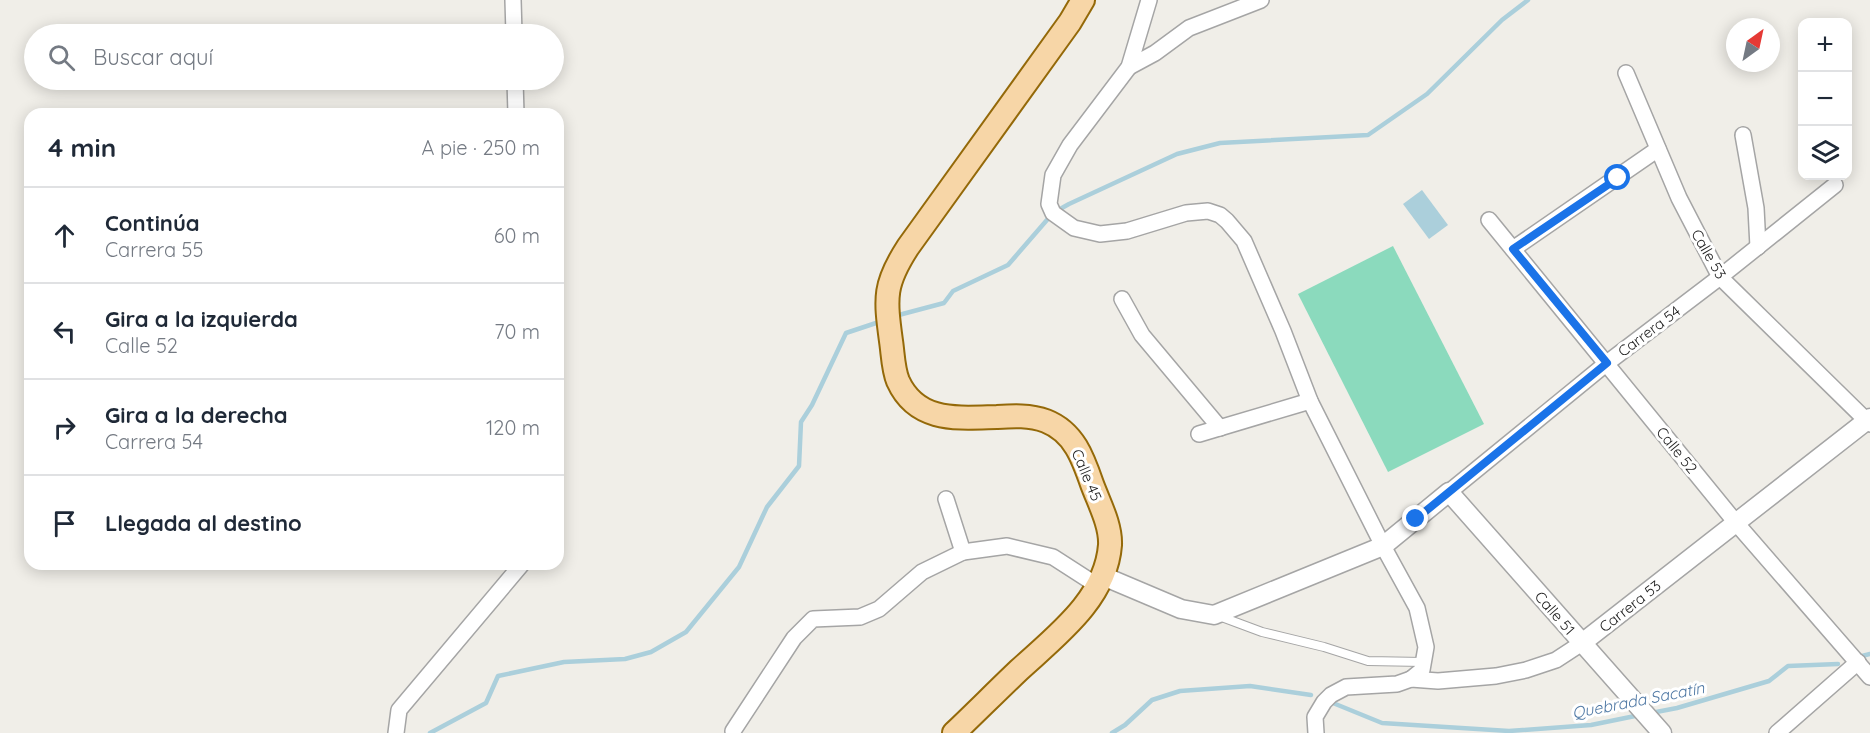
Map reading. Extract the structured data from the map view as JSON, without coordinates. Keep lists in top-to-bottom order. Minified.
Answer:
{"streets":{"main road":["Calle 45"],"street":["Calle 53","Carrera 54","Calle 52","Carrera 53","Calle 51"]},"crossings":[["Calle 53","Carrera 54"],["Calle 53","Carrera 53"],["Carrera 54","Calle 52"],["Carrera 54","Calle 51"],["Calle 52","Carrera 53"],["Carrera 53","Calle 51"]],"water":["Quebrada Sacatín"],"north":"top right","page":{"map_buttons":["+","−"],"search":"Buscar aquí","heading":["4 min","A pie · 250 m"],"list":[["Continúa","Carrera 55","60 m"],["Gira a la izquierda","Calle 52","70 m"],["Gira a la derecha","Carrera 54","120 m"],"Llegada al destino"]}}
